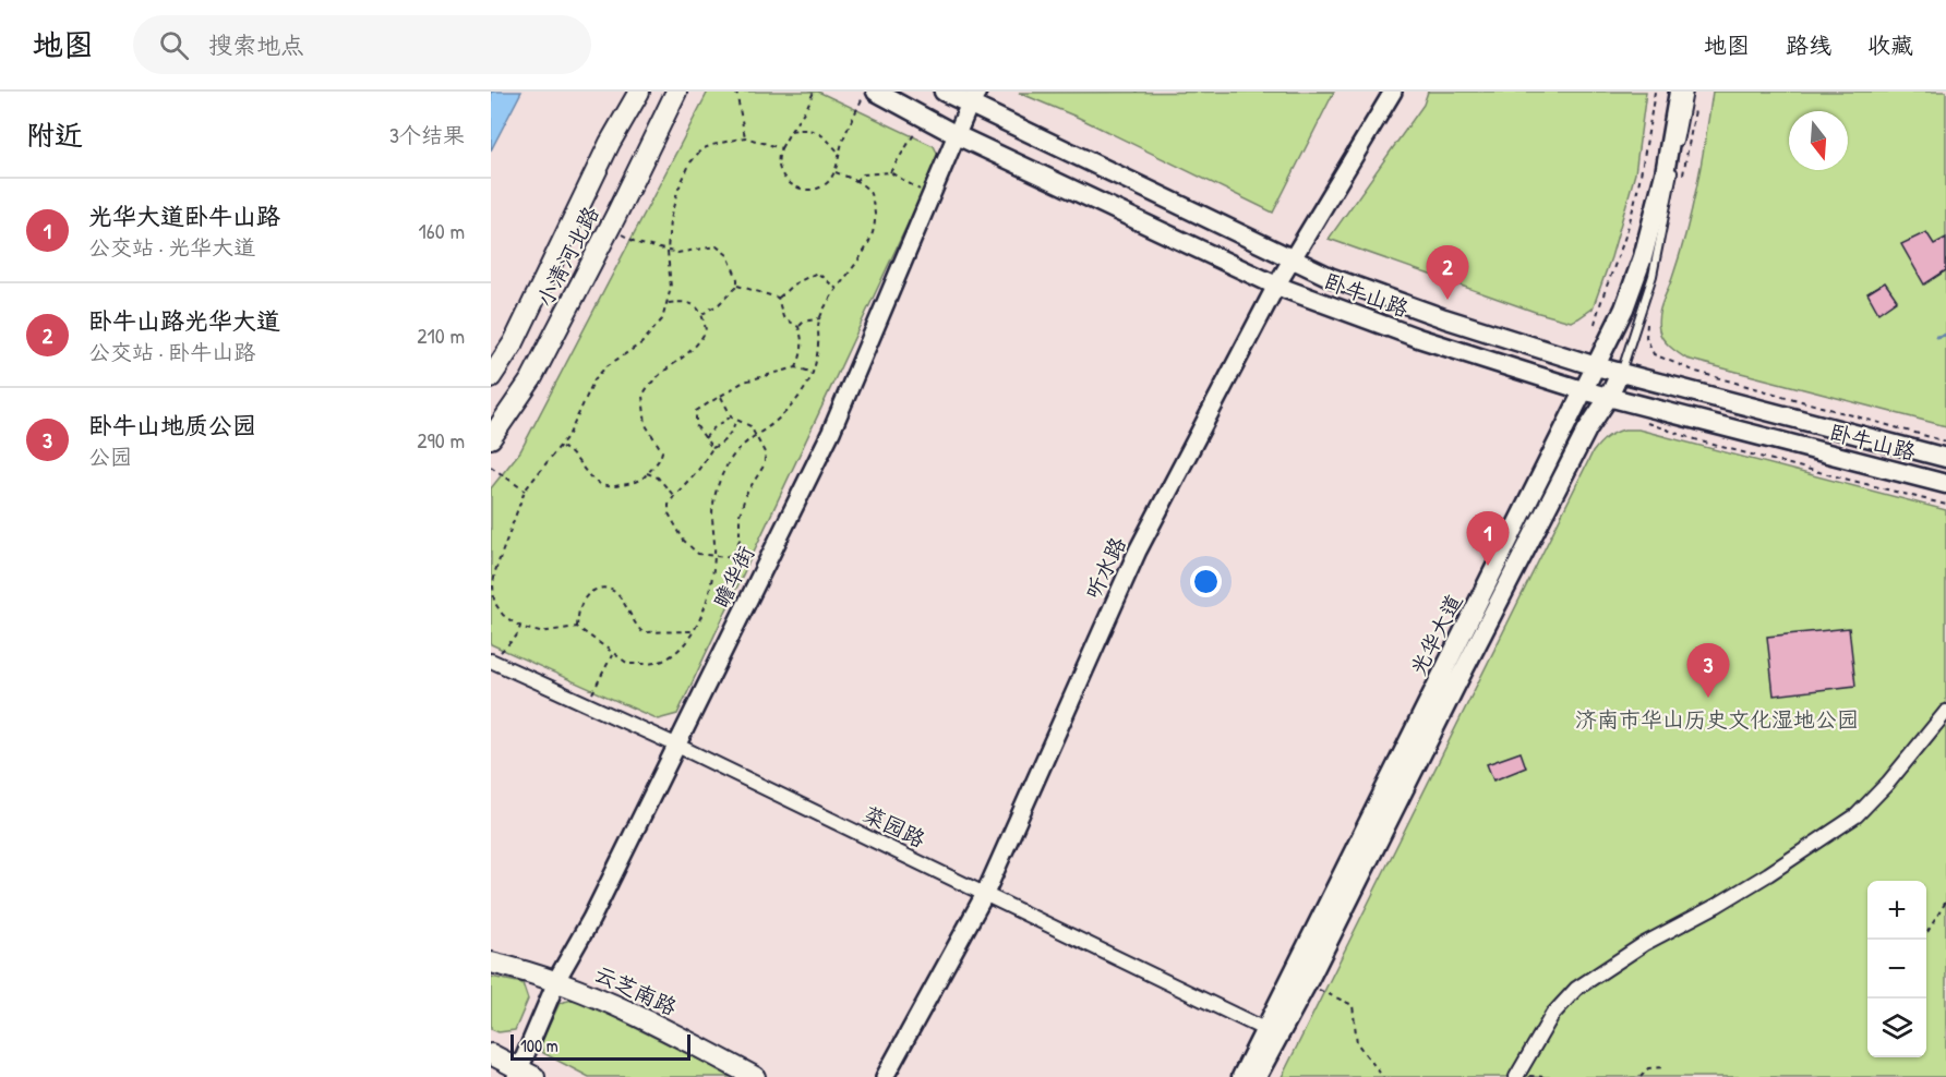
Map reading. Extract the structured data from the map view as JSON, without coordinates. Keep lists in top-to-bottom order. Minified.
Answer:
{"streets":{"main road":["小清河北路","卧牛山路","光华大道","云芝南路"],"street":["听水路","瞻华街","菜园路"]},"crossings":[["卧牛山路","听水路"],["卧牛山路","瞻华街"],["卧牛山路","光华大道"],["听水路","菜园路"],["瞻华街","菜园路"],["瞻华街","云芝南路"],["光华大道","菜园路"]],"parks":["济南市华山历史文化湿地公园"],"scale_bar":"100 m","north":"bottom","page":{"header":"地图","search":"搜索地点","nav":["地图","路线","收藏"],"heading":["附近","3个结果"],"list":[{"mark":"1","name":"光华大道卧牛山路","note":"公交站 · 光华大道","value":"160 m"},{"mark":"2","name":"卧牛山路光华大道","note":"公交站 · 卧牛山路","value":"210 m"},{"mark":"3","name":"卧牛山地质公园","note":"公园","value":"290 m"}],"pins":["2","1","3"],"map_buttons":["+","−"],"scale":"100 m"}}
